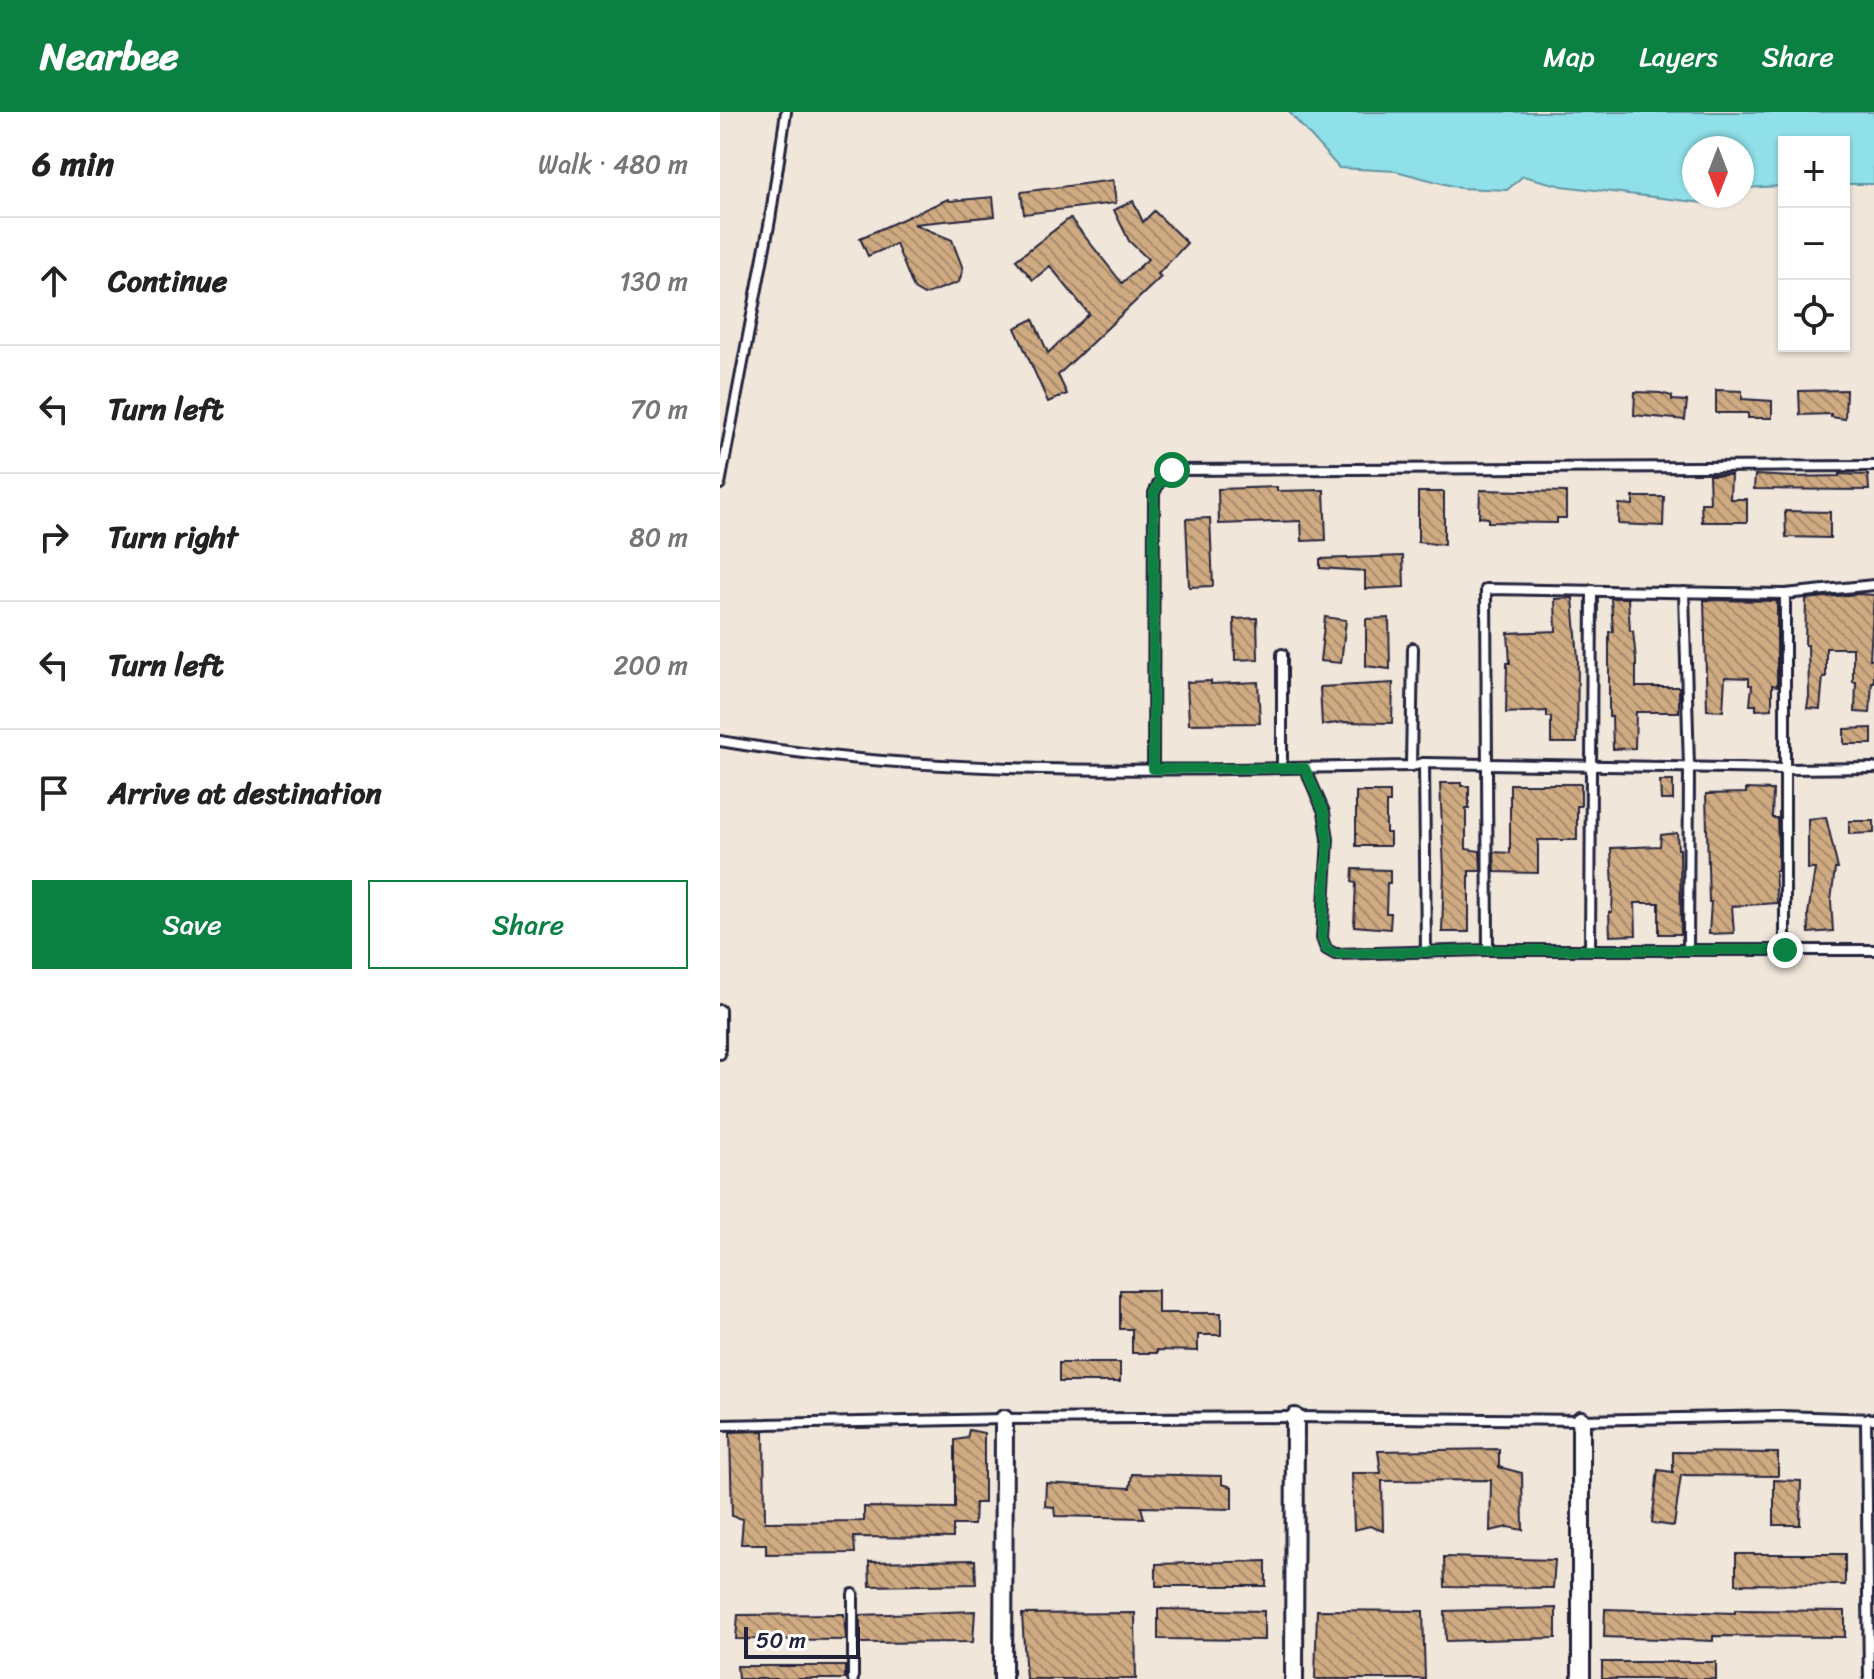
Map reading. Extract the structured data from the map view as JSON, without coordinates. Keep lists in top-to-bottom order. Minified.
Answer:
{"scale_bar":"50 m","north":"bottom","page":{"header":"Nearbee","nav":["Map","Layers","Share"],"heading":["6 min","Walk · 480 m"],"map_buttons":["+","−"],"list":[["Continue","130 m"],["Turn left","70 m"],["Turn right","80 m"],["Turn left","200 m"],"Arrive at destination"],"buttons":["Save","Share"],"scale":"50 m"}}
